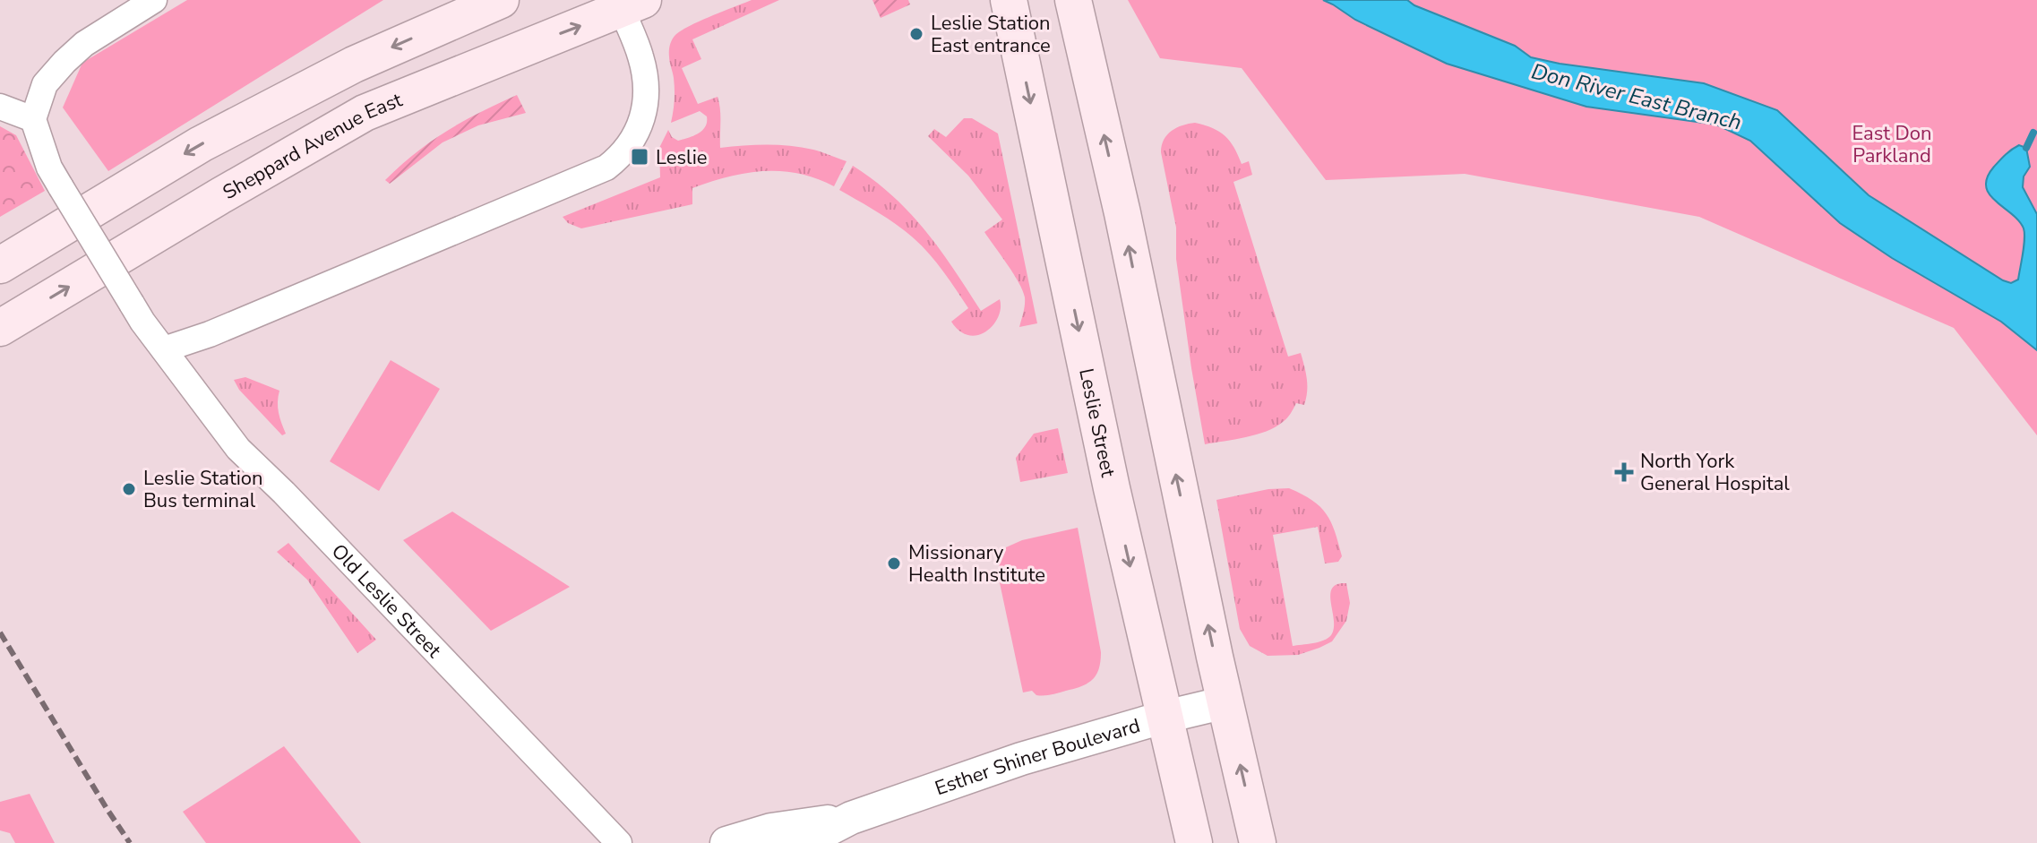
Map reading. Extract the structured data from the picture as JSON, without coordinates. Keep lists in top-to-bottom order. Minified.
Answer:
{"streets":{"main road":["Sheppard Avenue East","Leslie Street"],"street":["Old Leslie Street","Esther Shiner Boulevard"]},"crossings":[["Leslie Street","Esther Shiner Boulevard"]],"water":["Don River East Branch"],"parks":["East Don Parkland"],"places":{"other":["Leslie Station East entrance","Leslie Station Bus terminal","Missionary Health Institute"],"transit":["Leslie"],"health":["North York General Hospital"]}}
